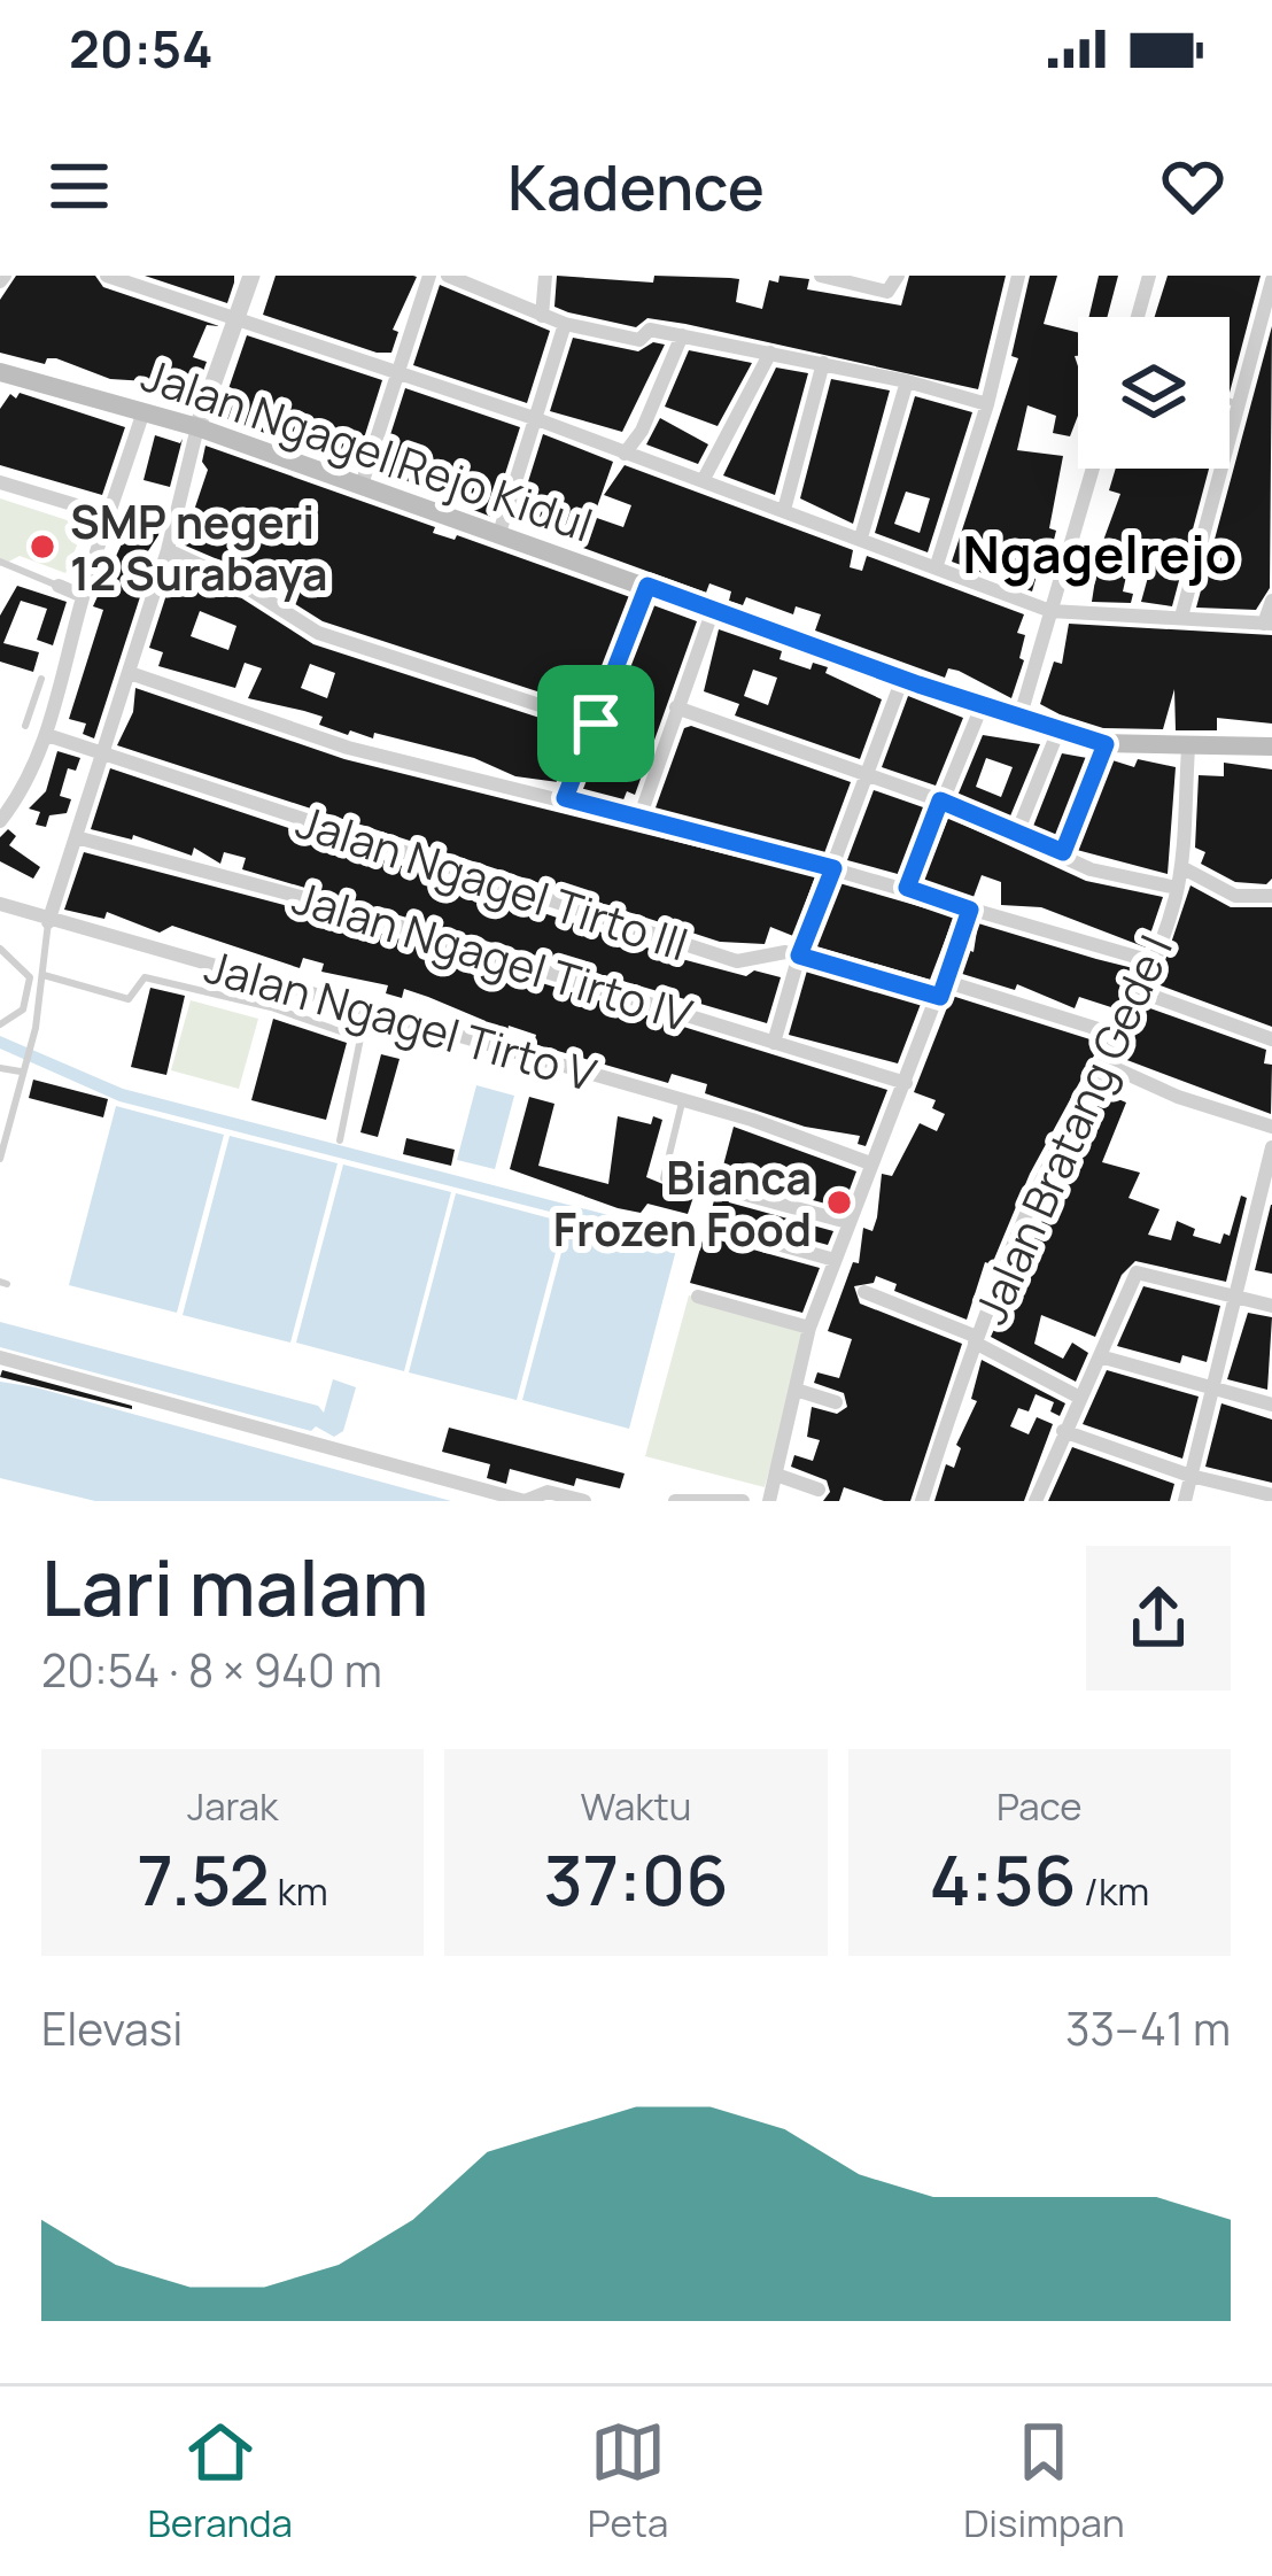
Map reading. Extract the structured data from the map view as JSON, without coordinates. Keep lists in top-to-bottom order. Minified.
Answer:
{"streets":{"main road":["Jalan Ngagel Rejo Kidul"],"street":["Jalan Ngagel Tirto III","Jalan Ngagel Tirto IV","Jalan Ngagel Tirto V","Jalan Bratang Gede I"]},"crossings":[["Jalan Ngagel Rejo Kidul","Jalan Bratang Gede I"],["Jalan Ngagel Tirto III","Jalan Bratang Gede I"]],"districts":["Ngagelrejo"],"places":["SMP negeri 12 Surabaya","Bianca Frozen Food"],"page":{"status":"20:54","header":"Kadence","heading":["Lari malam","20:54 · 8 × 940 m"],"stats":[["Jarak","7.52 km"],["Waktu","37:06"],["Pace","4:56 /km"]],"chart":["Elevasi","33–41 m"],"tabs":["Beranda","Peta","Disimpan"]}}
